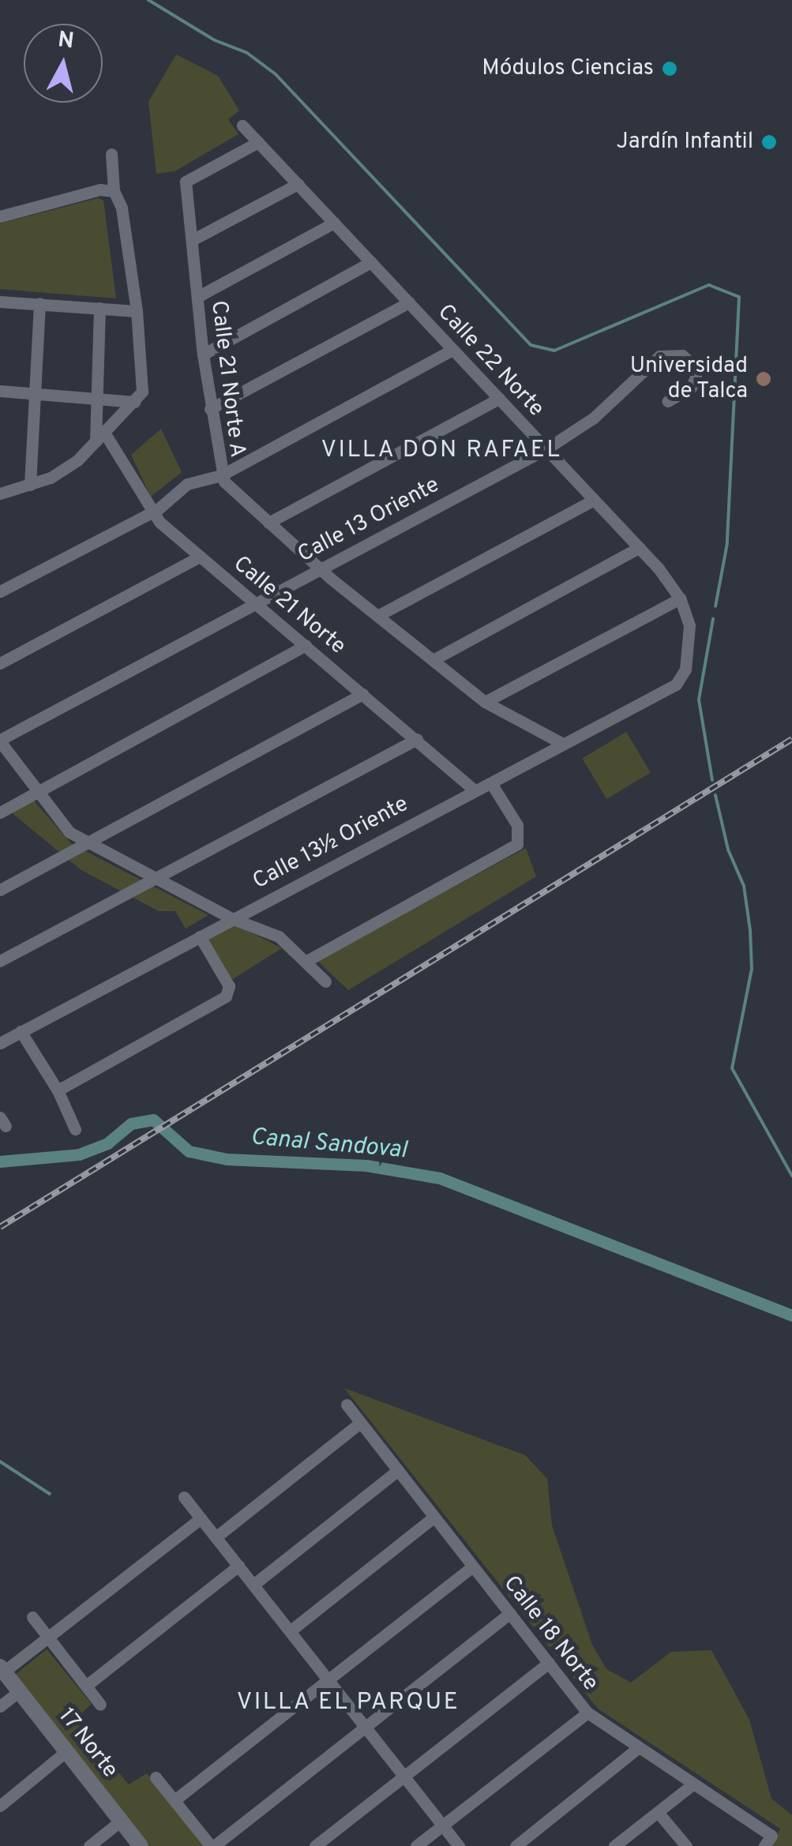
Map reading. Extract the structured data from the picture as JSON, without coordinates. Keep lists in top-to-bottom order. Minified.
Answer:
{"streets":{"street":["Calle 22 Norte","Calle 21 Norte A","Calle 13 Oriente","Calle 21 Norte","Calle 13½ Oriente","Calle 18 Norte","17 Norte"]},"crossings":[["Calle 22 Norte","Calle 21 Norte A"],["Calle 22 Norte","Calle 13 Oriente"],["Calle 22 Norte","Calle 13½ Oriente"],["Calle 21 Norte A","Calle 13 Oriente"],["Calle 21 Norte A","Calle 13½ Oriente"],["Calle 13 Oriente","Calle 21 Norte"],["Calle 21 Norte","Calle 13½ Oriente"]],"districts":["VILLA DON RAFAEL","VILLA EL PARQUE"],"water":["Canal Sandoval"],"places":["Módulos Ciencias","Jardín Infantil","Universidad de Talca"],"north":"top"}
